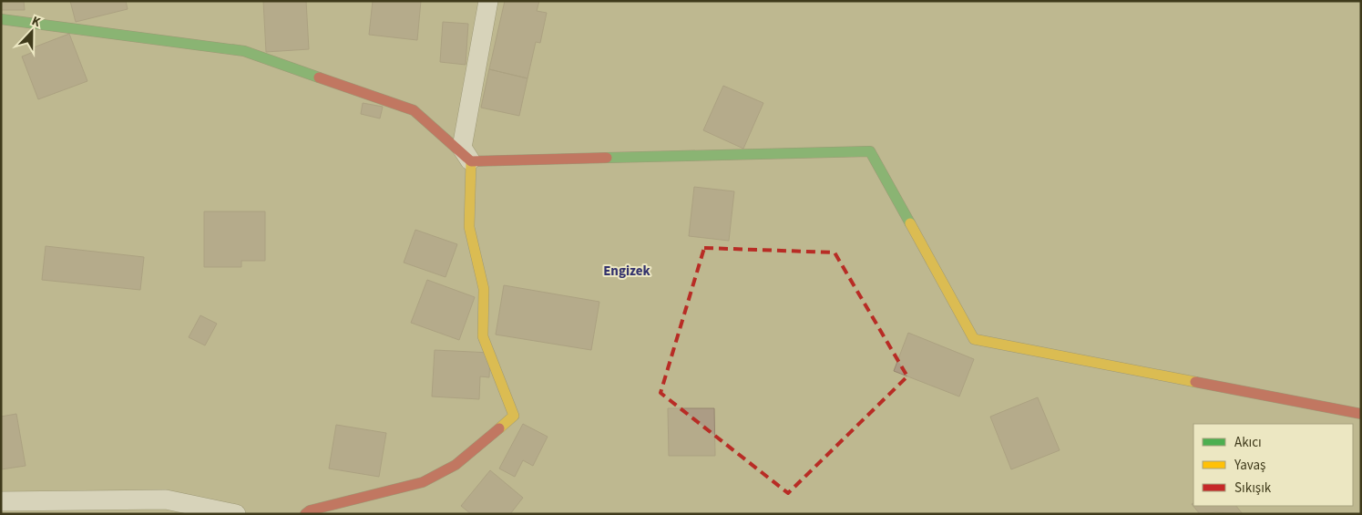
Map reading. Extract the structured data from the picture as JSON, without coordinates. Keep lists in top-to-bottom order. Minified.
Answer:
{"districts":["Engizek"],"legend":["Akıcı","Yavaş","Sıkışık"],"north":"top"}
